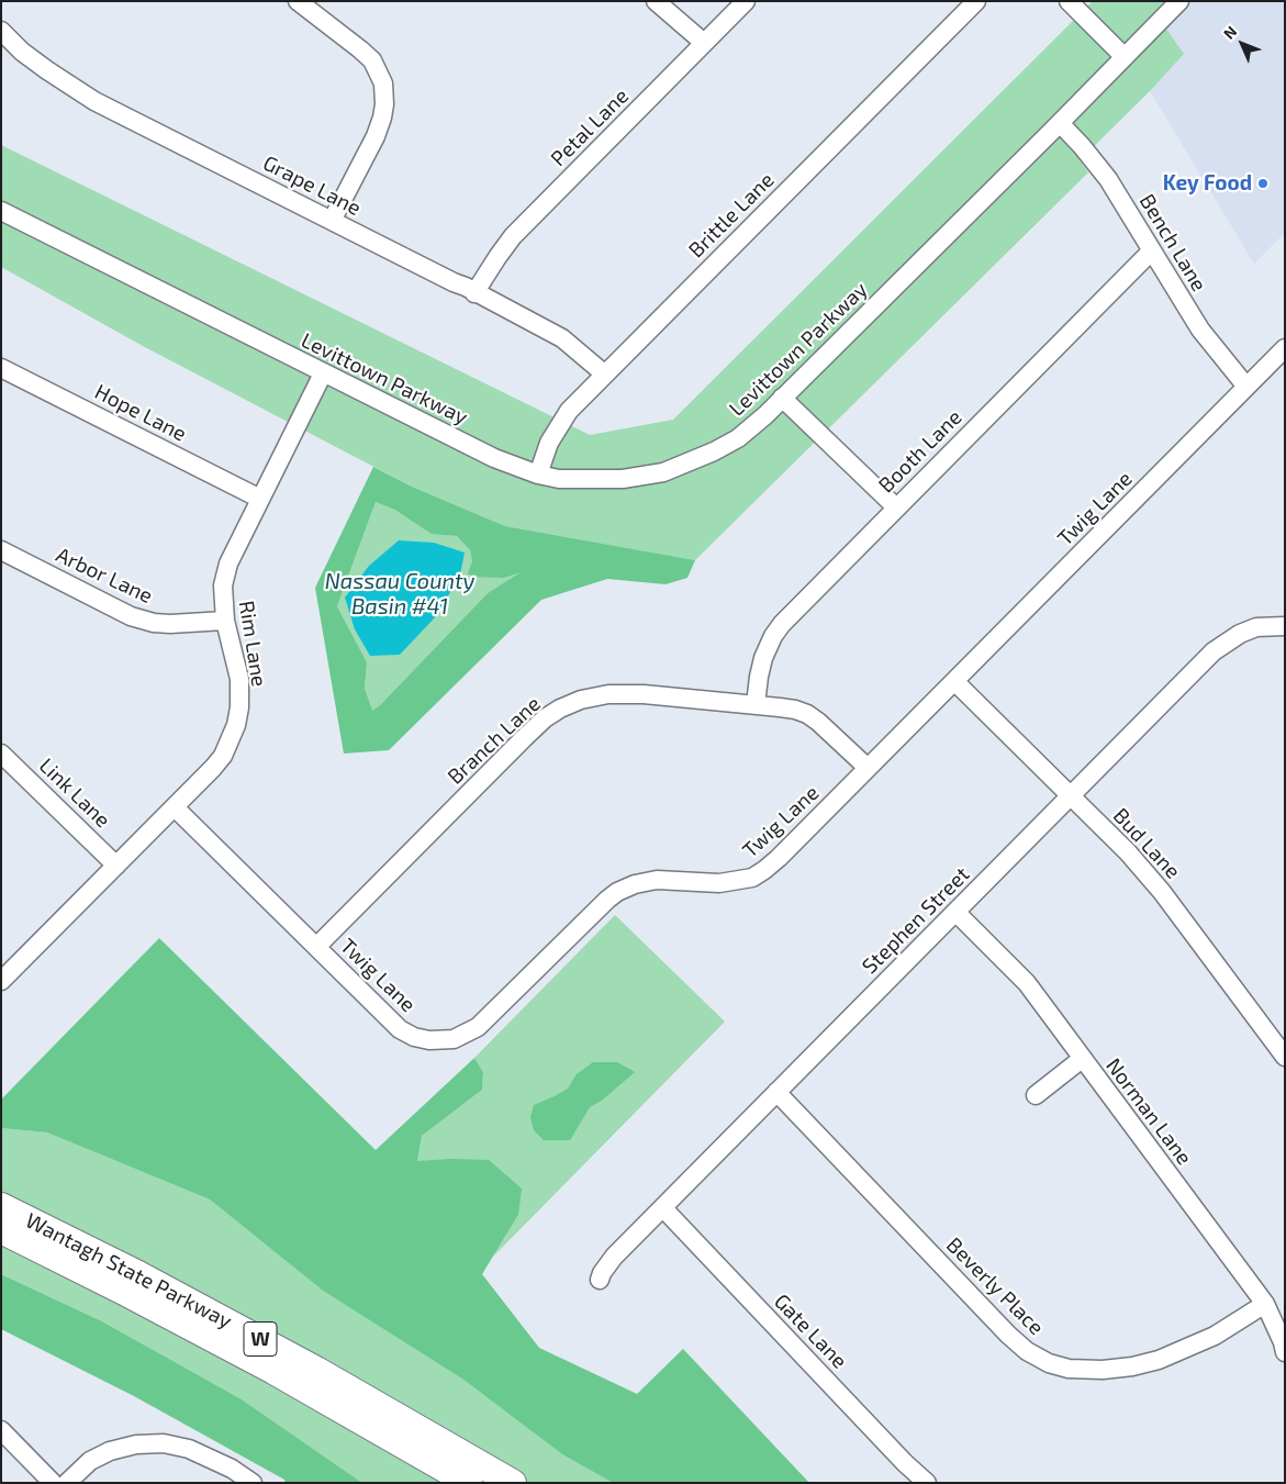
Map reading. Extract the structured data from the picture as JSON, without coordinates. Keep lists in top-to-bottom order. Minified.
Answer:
{"streets":{"highway":["Wantagh State Parkway","W"],"street":["Petal Lane","Grape Lane","Brittle Lane","Bench Lane","Levittown Parkway","Hope Lane","Booth Lane","Twig Lane","Arbor Lane","Rim Lane","Branch Lane","Link Lane","Bud Lane","Stephen Street","Norman Lane","Beverly Place","Gate Lane"]},"crossings":[["Petal Lane","Grape Lane"],["Grape Lane","Brittle Lane"],["Brittle Lane","Levittown Parkway"],["Bench Lane","Levittown Parkway"],["Bench Lane","Booth Lane"],["Bench Lane","Twig Lane"],["Levittown Parkway","Rim Lane"],["Hope Lane","Rim Lane"],["Booth Lane","Branch Lane"],["Twig Lane","Rim Lane"],["Twig Lane","Branch Lane"],["Twig Lane","Bud Lane"],["Arbor Lane","Rim Lane"],["Rim Lane","Link Lane"],["Bud Lane","Stephen Street"],["Stephen Street","Norman Lane"],["Stephen Street","Beverly Place"],["Stephen Street","Gate Lane"],["Norman Lane","Beverly Place"]],"water":["Nassau County Basin #41"],"places":["Key Food"],"north":"top left"}
